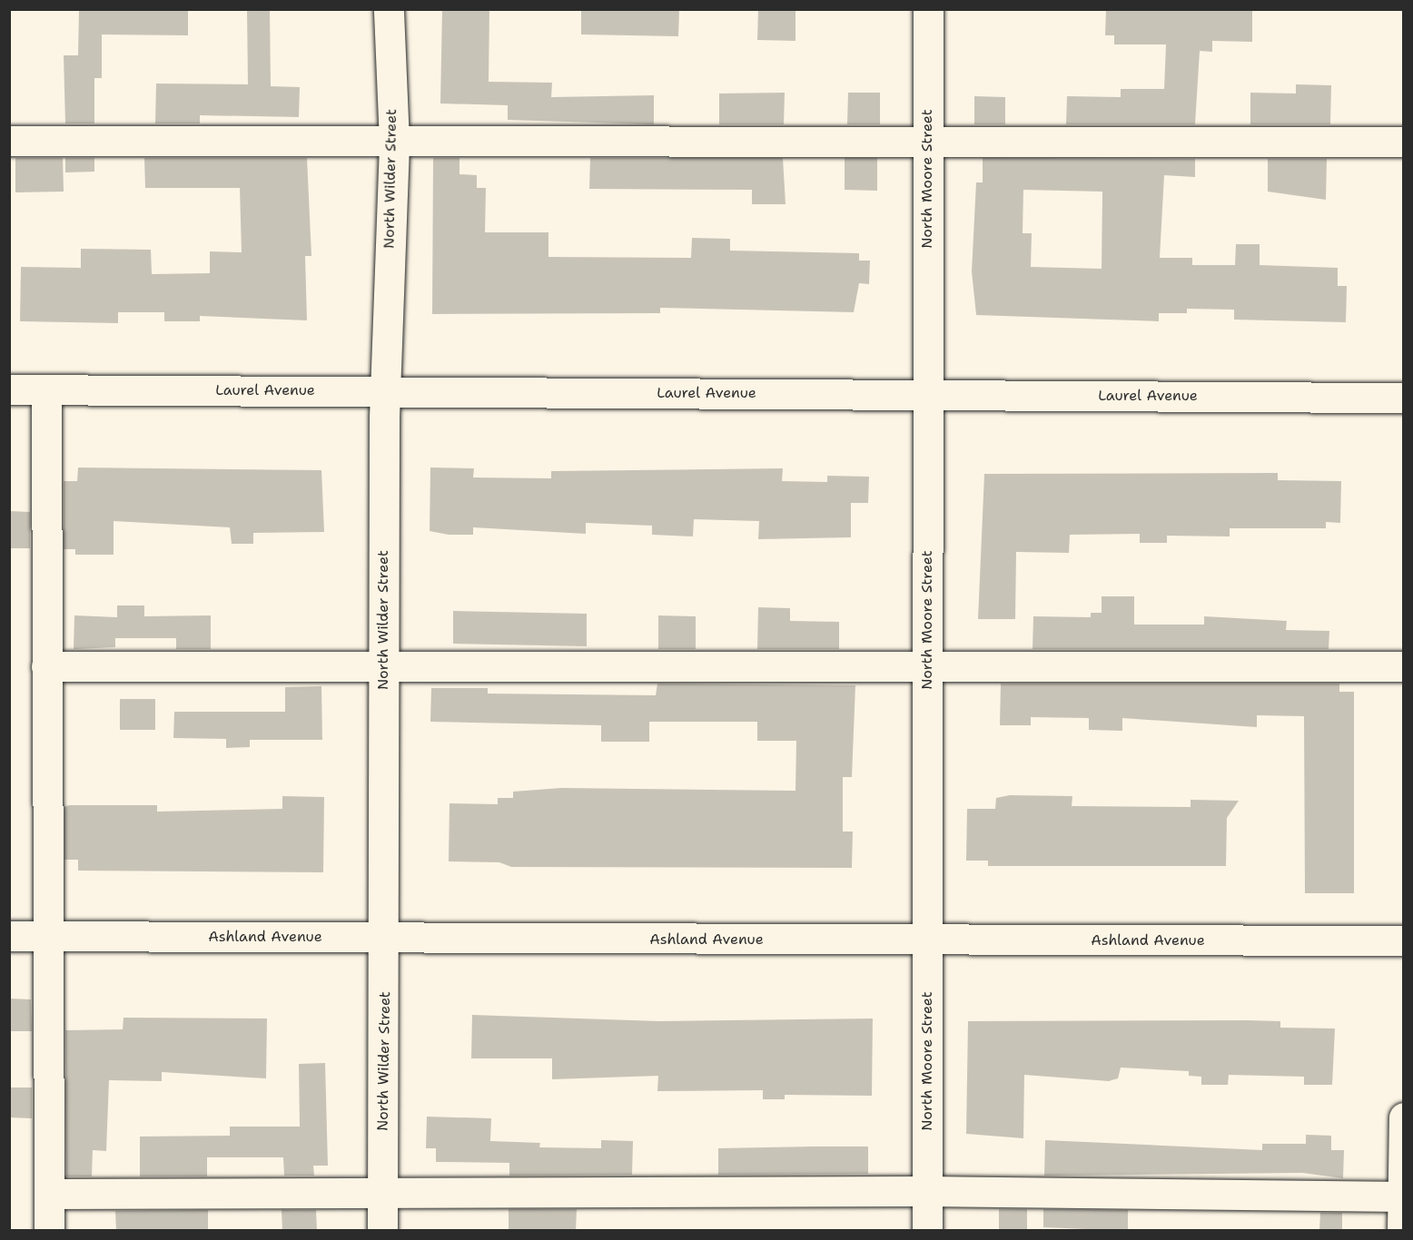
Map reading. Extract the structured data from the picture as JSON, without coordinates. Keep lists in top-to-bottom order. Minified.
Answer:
{"streets":{"street":["North Wilder Street","North Moore Street","Laurel Avenue","Ashland Avenue"]},"crossings":[["North Wilder Street","Laurel Avenue"],["North Wilder Street","Ashland Avenue"],["North Moore Street","Laurel Avenue"],["North Moore Street","Ashland Avenue"]]}
